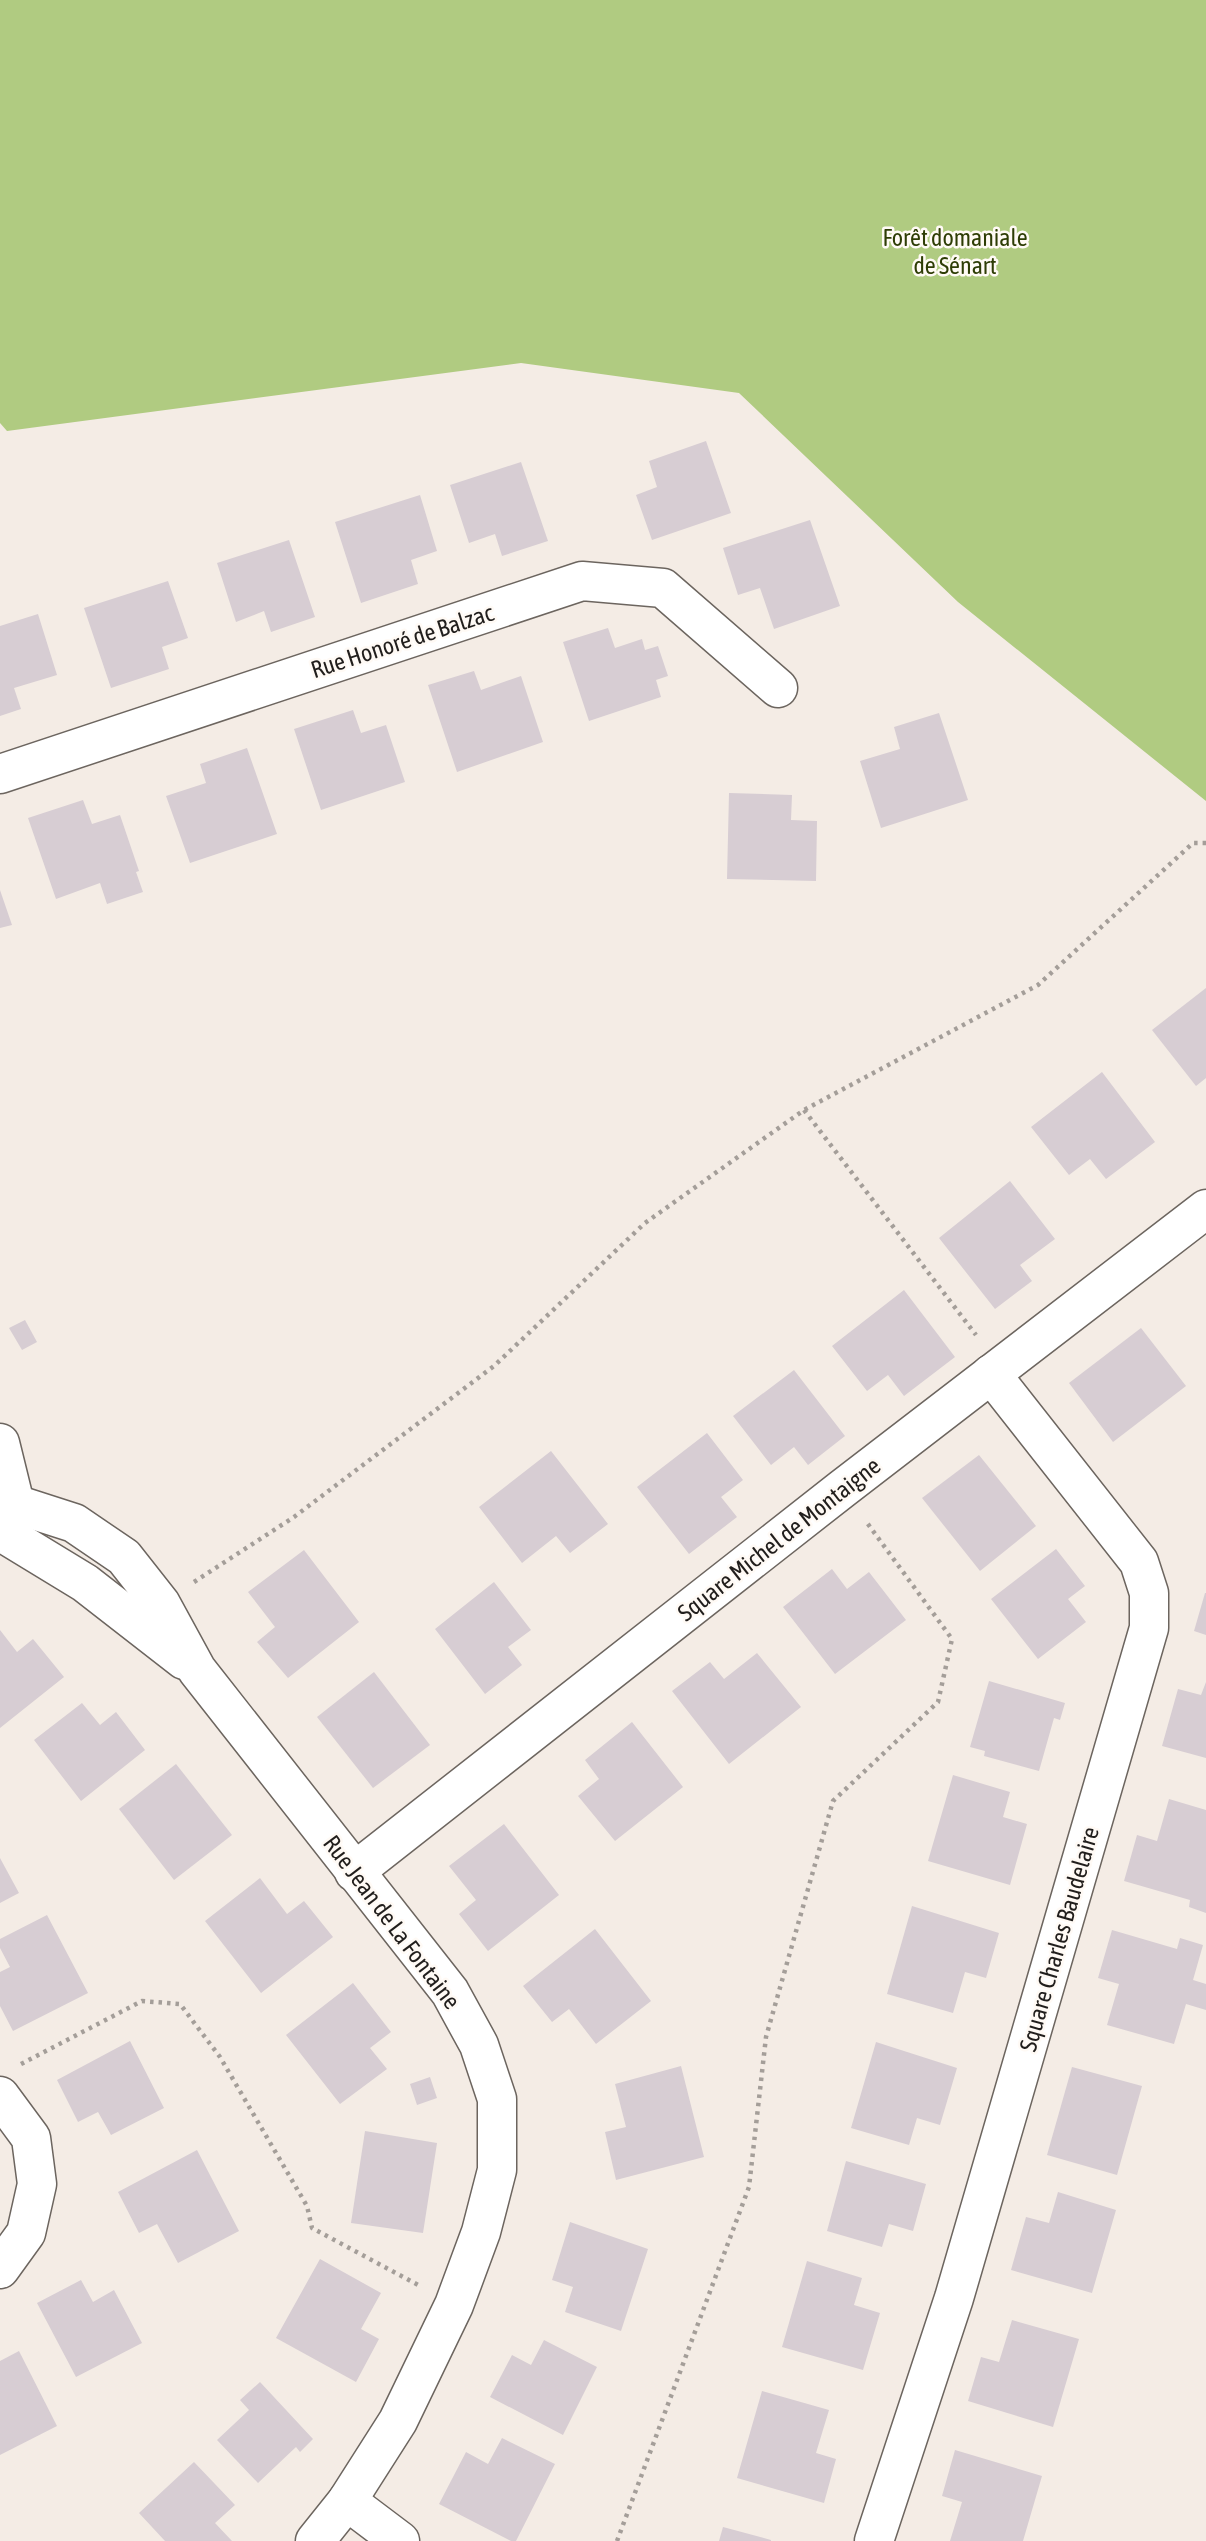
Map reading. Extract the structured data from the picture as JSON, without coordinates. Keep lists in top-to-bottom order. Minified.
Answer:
{"streets":{"street":["Rue Honoré de Balzac","Square Michel de Montaigne","Rue Jean de La Fontaine","Square Charles Baudelaire"]},"crossings":[["Square Michel de Montaigne","Rue Jean de La Fontaine"],["Square Michel de Montaigne","Square Charles Baudelaire"]],"parks":["Forêt domaniale de Sénart"]}
